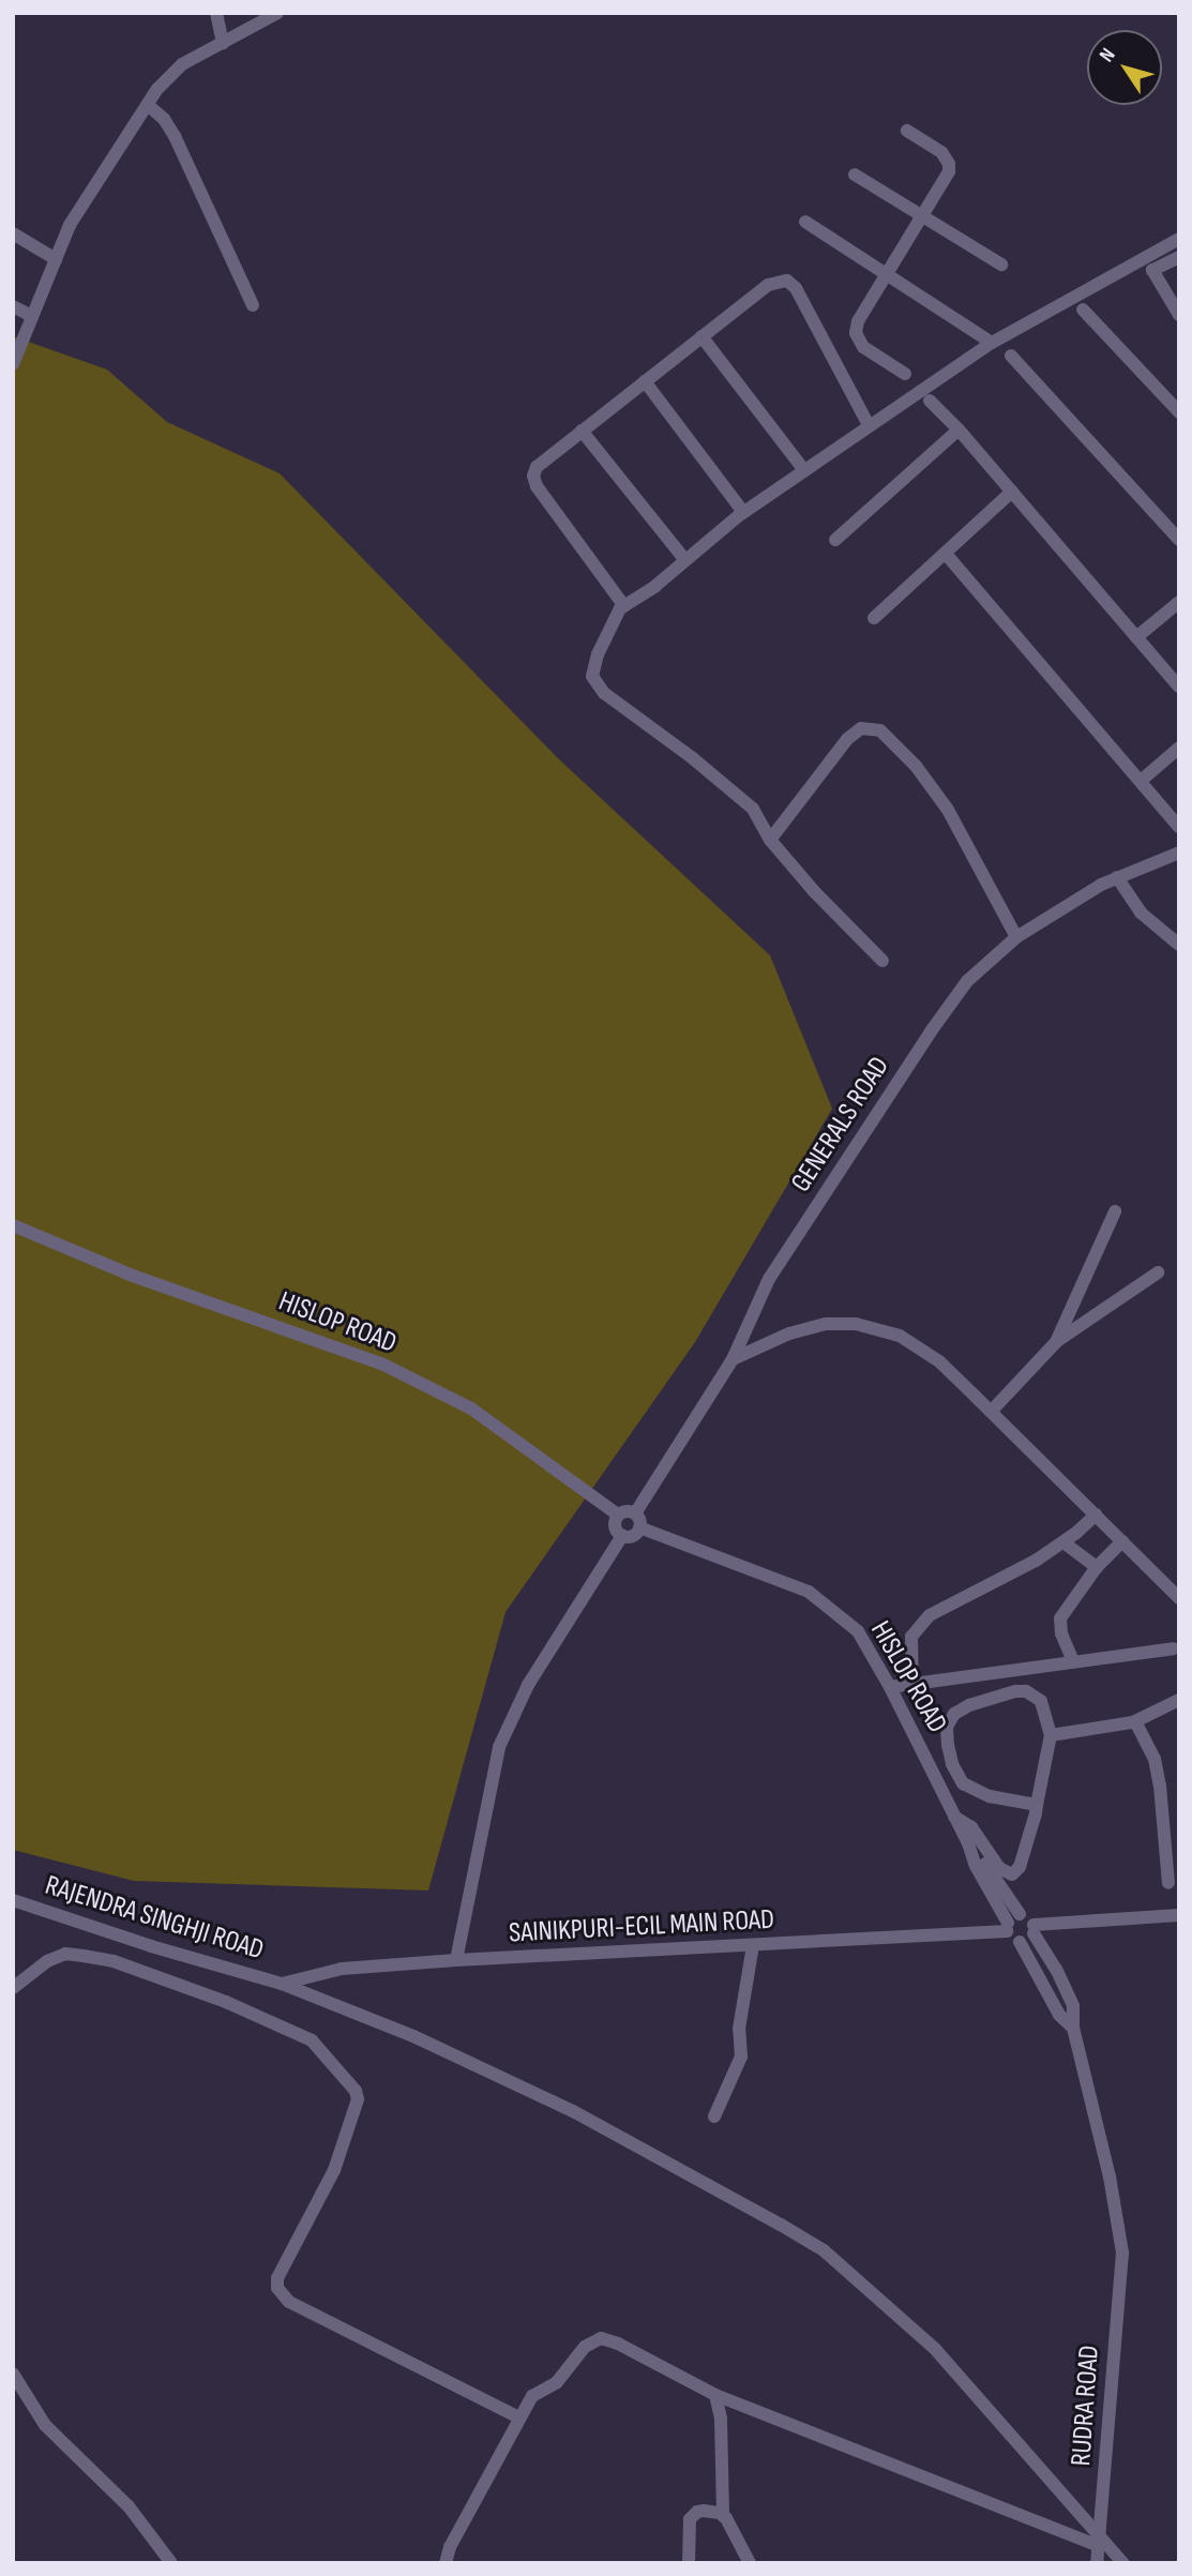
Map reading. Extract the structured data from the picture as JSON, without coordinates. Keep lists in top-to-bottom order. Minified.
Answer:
{"streets":{"street":["GENERALS ROAD","HISLOP ROAD","RAJENDRA SINGHJI ROAD","SAINIKPURI-ECIL MAIN ROAD","RUDRA ROAD"]},"crossings":[["GENERALS ROAD","HISLOP ROAD"],["HISLOP ROAD","SAINIKPURI-ECIL MAIN ROAD"],["RAJENDRA SINGHJI ROAD","SAINIKPURI-ECIL MAIN ROAD"],["RAJENDRA SINGHJI ROAD","RUDRA ROAD"]],"north":"top left"}
